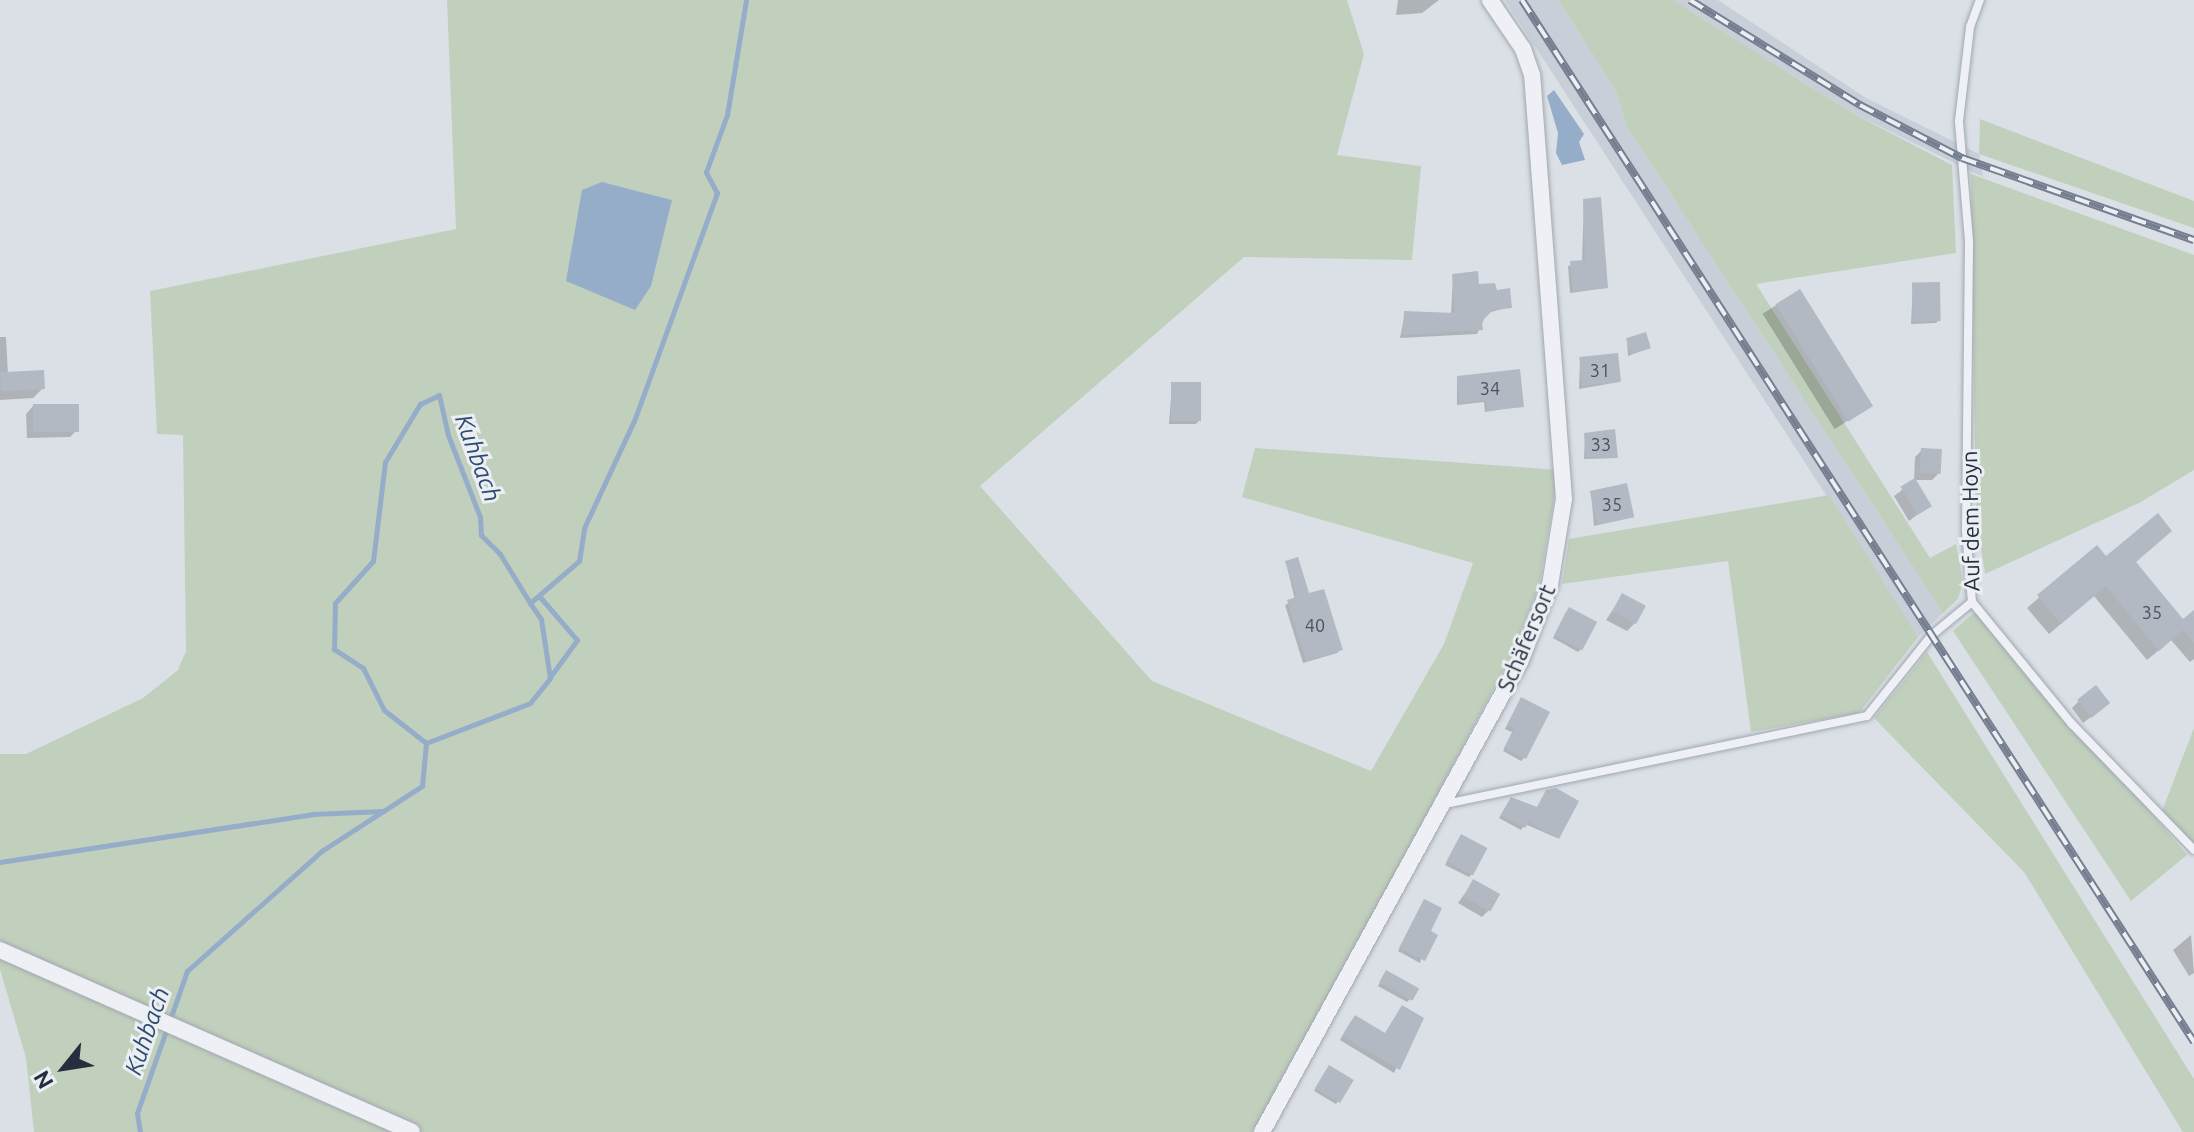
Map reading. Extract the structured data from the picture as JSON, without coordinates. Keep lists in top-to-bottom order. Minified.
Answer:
{"streets":{"street":["Schäfersort"],"lane":["Auf dem Hoyn"]},"crossings":[["Auf dem Hoyn","Schäfersort"]],"water":["Kuhbach"],"house_numbers":["31","34","33","35","35","40"],"north":"bottom left"}
